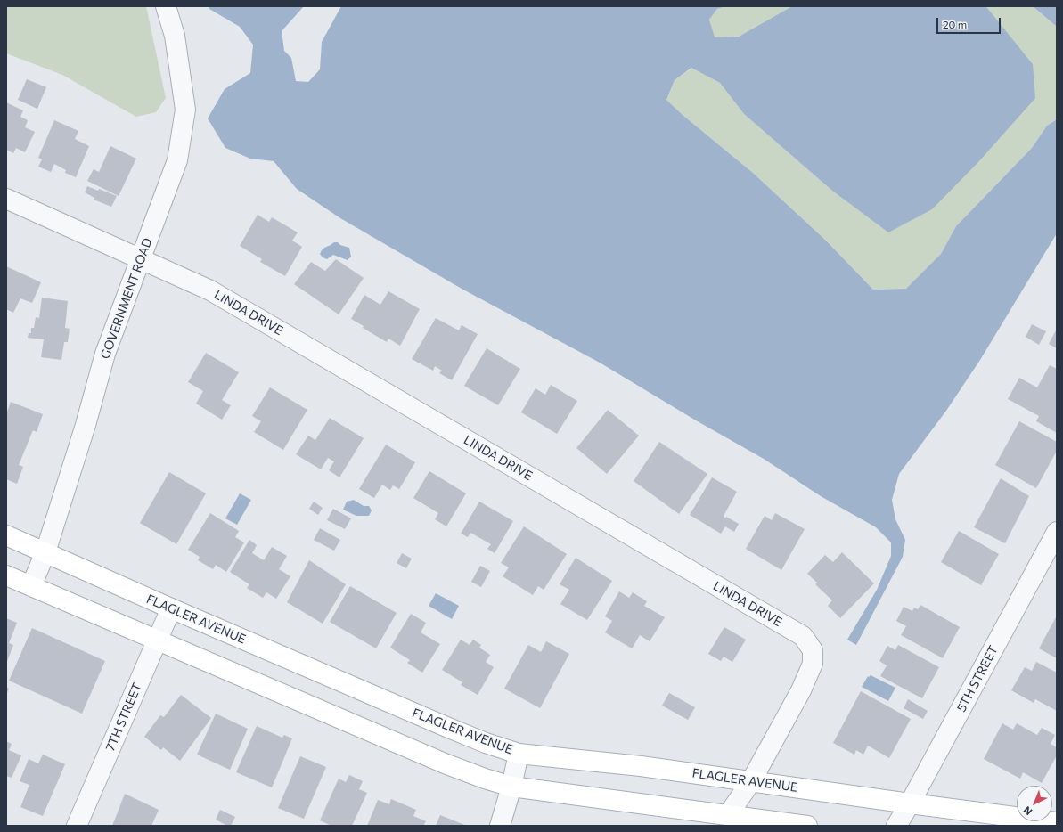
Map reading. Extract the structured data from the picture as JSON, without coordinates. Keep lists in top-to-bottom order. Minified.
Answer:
{"streets":{"main road":["FLAGLER AVENUE"],"street":["GOVERNMENT ROAD","LINDA DRIVE","5TH STREET","7TH STREET"]},"crossings":[["GOVERNMENT ROAD","LINDA DRIVE"],["GOVERNMENT ROAD","FLAGLER AVENUE"],["LINDA DRIVE","FLAGLER AVENUE"],["FLAGLER AVENUE","5TH STREET"],["FLAGLER AVENUE","7TH STREET"]],"scale_bar":"20 m","north":"bottom left"}
